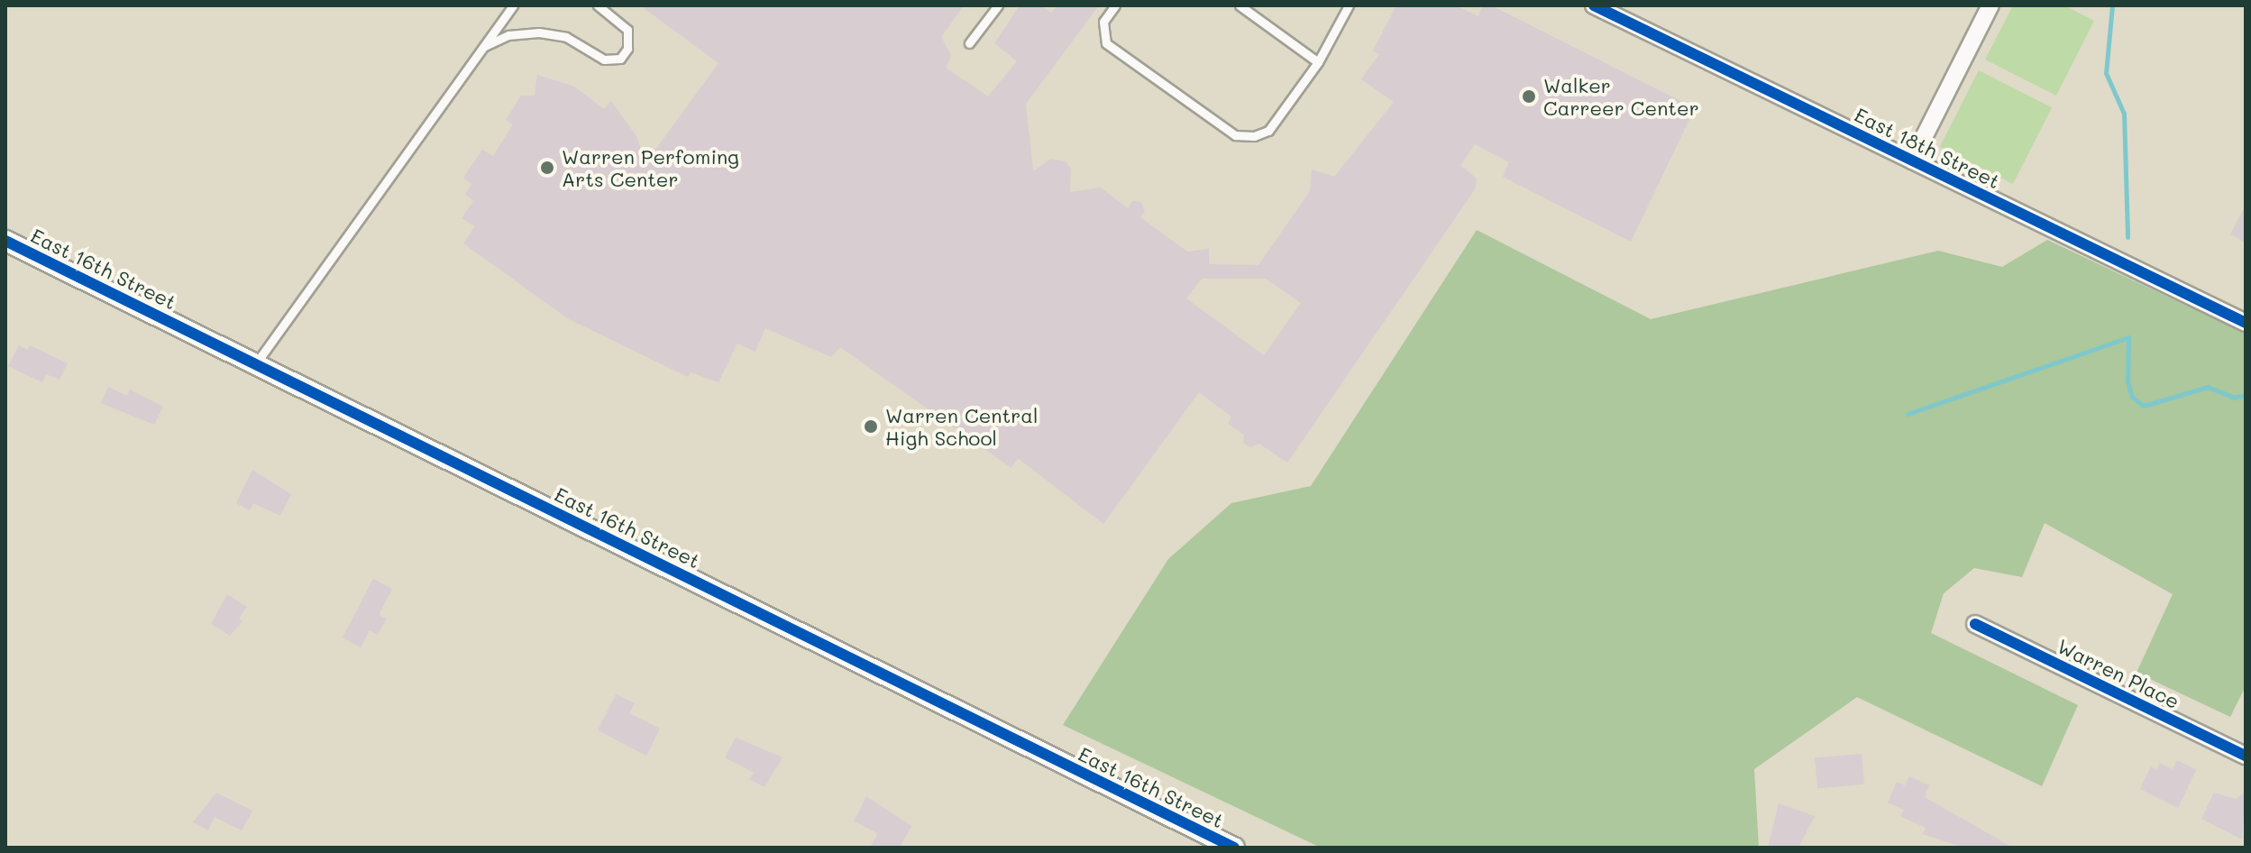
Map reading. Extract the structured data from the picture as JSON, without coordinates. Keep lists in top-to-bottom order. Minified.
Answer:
{"streets":{"street":["East 18th Street","East 16th Street","Warren Place"]},"places":["Walker Carreer Center","Warren Perfoming Arts Center","Warren Central High School"]}
